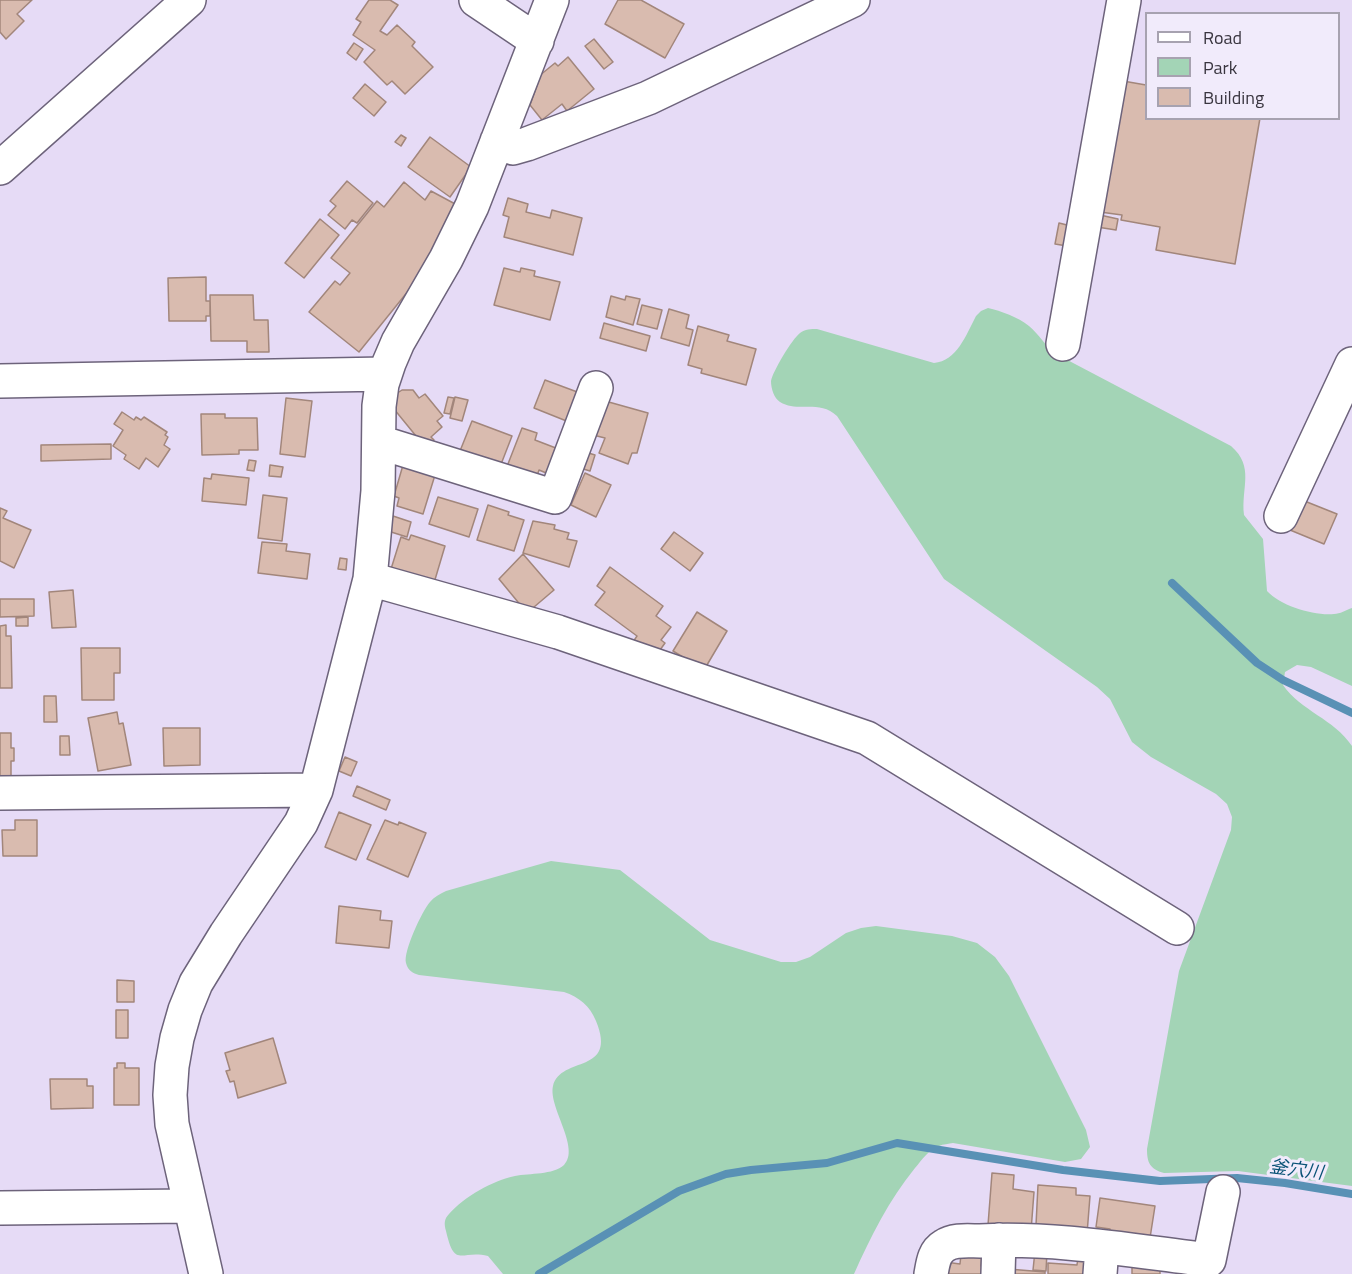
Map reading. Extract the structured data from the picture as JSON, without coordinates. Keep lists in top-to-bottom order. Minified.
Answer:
{"water":["釜穴川"],"legend":["Road","Park","Building"]}
